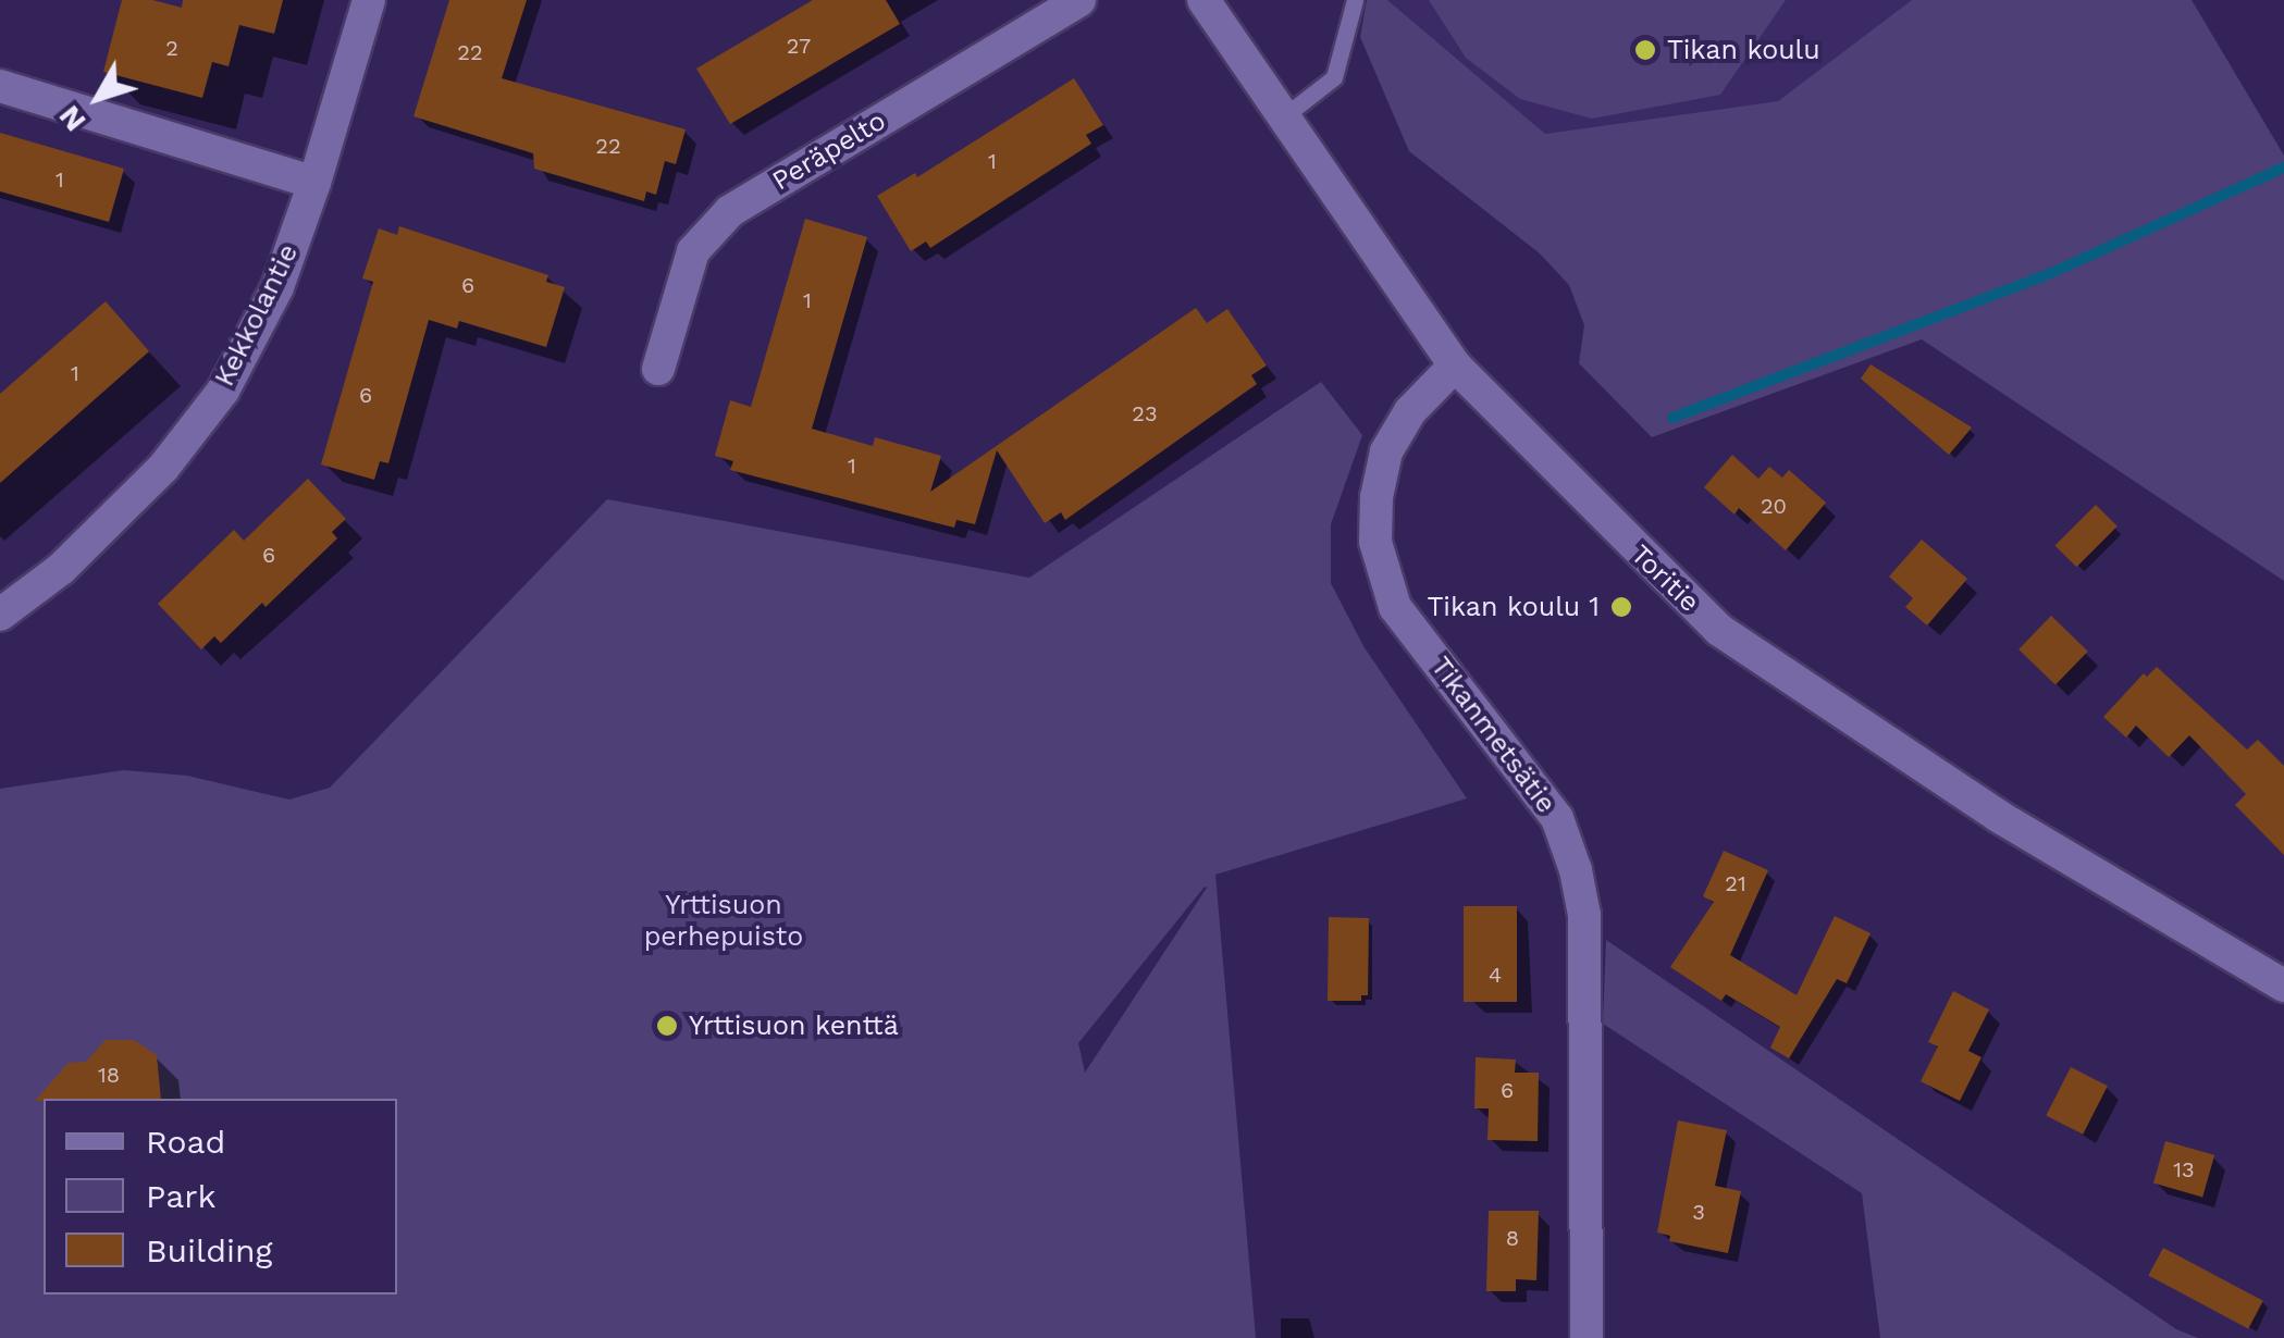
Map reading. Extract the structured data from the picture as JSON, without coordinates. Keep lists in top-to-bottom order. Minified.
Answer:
{"streets":{"street":["Peräpelto","Kekkolantie","Toritie","Tikanmetsätie"]},"crossings":[["Toritie","Tikanmetsätie"]],"parks":["Yrttisuon perhepuisto"],"places":["Tikan koulu","Tikan koulu 1","Yrttisuon kenttä"],"house_numbers":["27","2","22","22","1","1","6","1","1","6","23","1","20","6","21","4","18","6","13","3","8"],"legend":["Road","Park","Building"],"north":"bottom left"}
